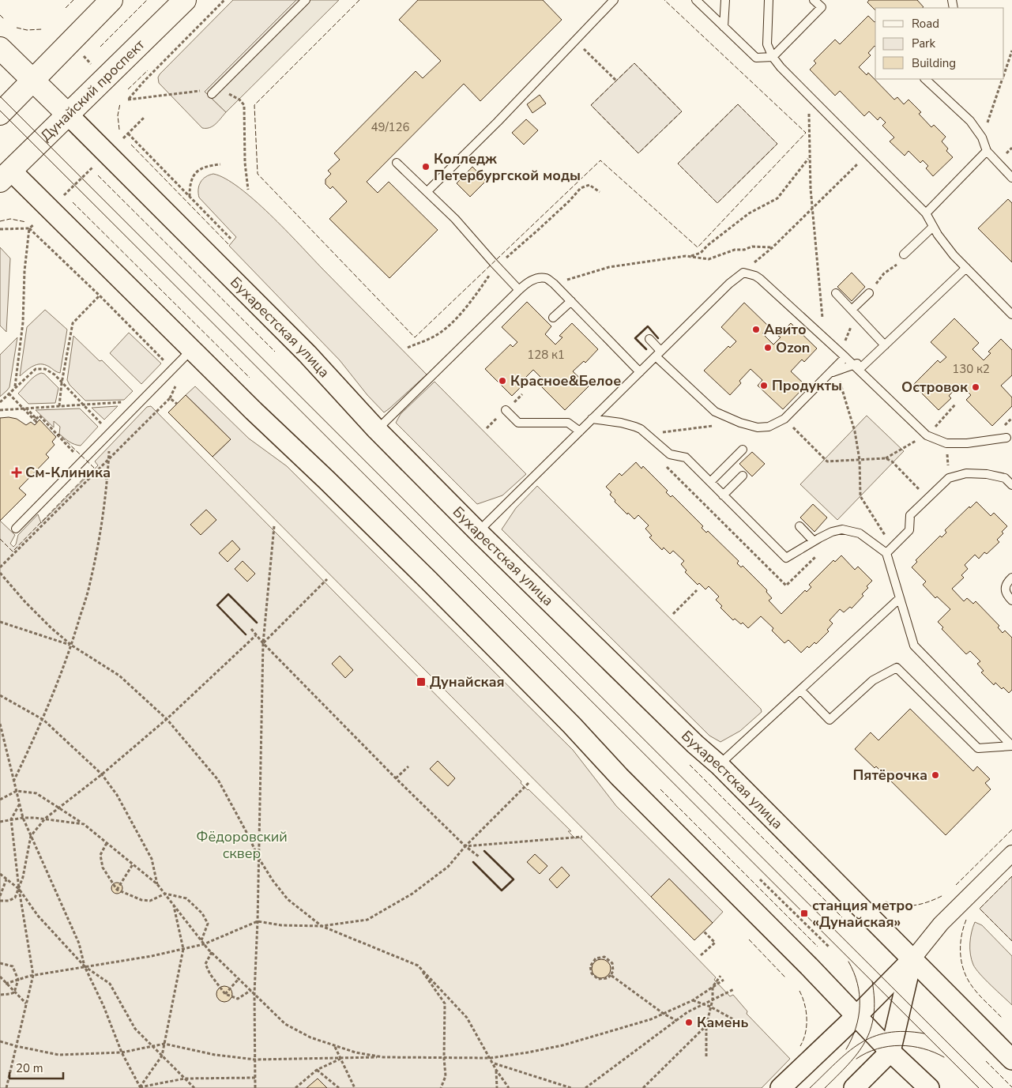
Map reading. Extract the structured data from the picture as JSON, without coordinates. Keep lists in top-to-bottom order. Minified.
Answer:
{"streets":{"main road":["Дунайский проспект","Бухарестская улица"]},"crossings":[["Дунайский проспект","Бухарестская улица"]],"parks":["Фёдоровский сквер"],"places":{"other":["Колледж Петербургской моды","Авито","Ozon","Красное&Белое","Продукты","Островок","Пятёрочка","Камень"],"health":["См-Клиника"],"transit":["Дунайская","станция метро «Дунайская»"]},"house_numbers":["49/126","128 к1","130 к2"],"legend":["Road","Park","Building"],"scale_bar":"20 m"}
